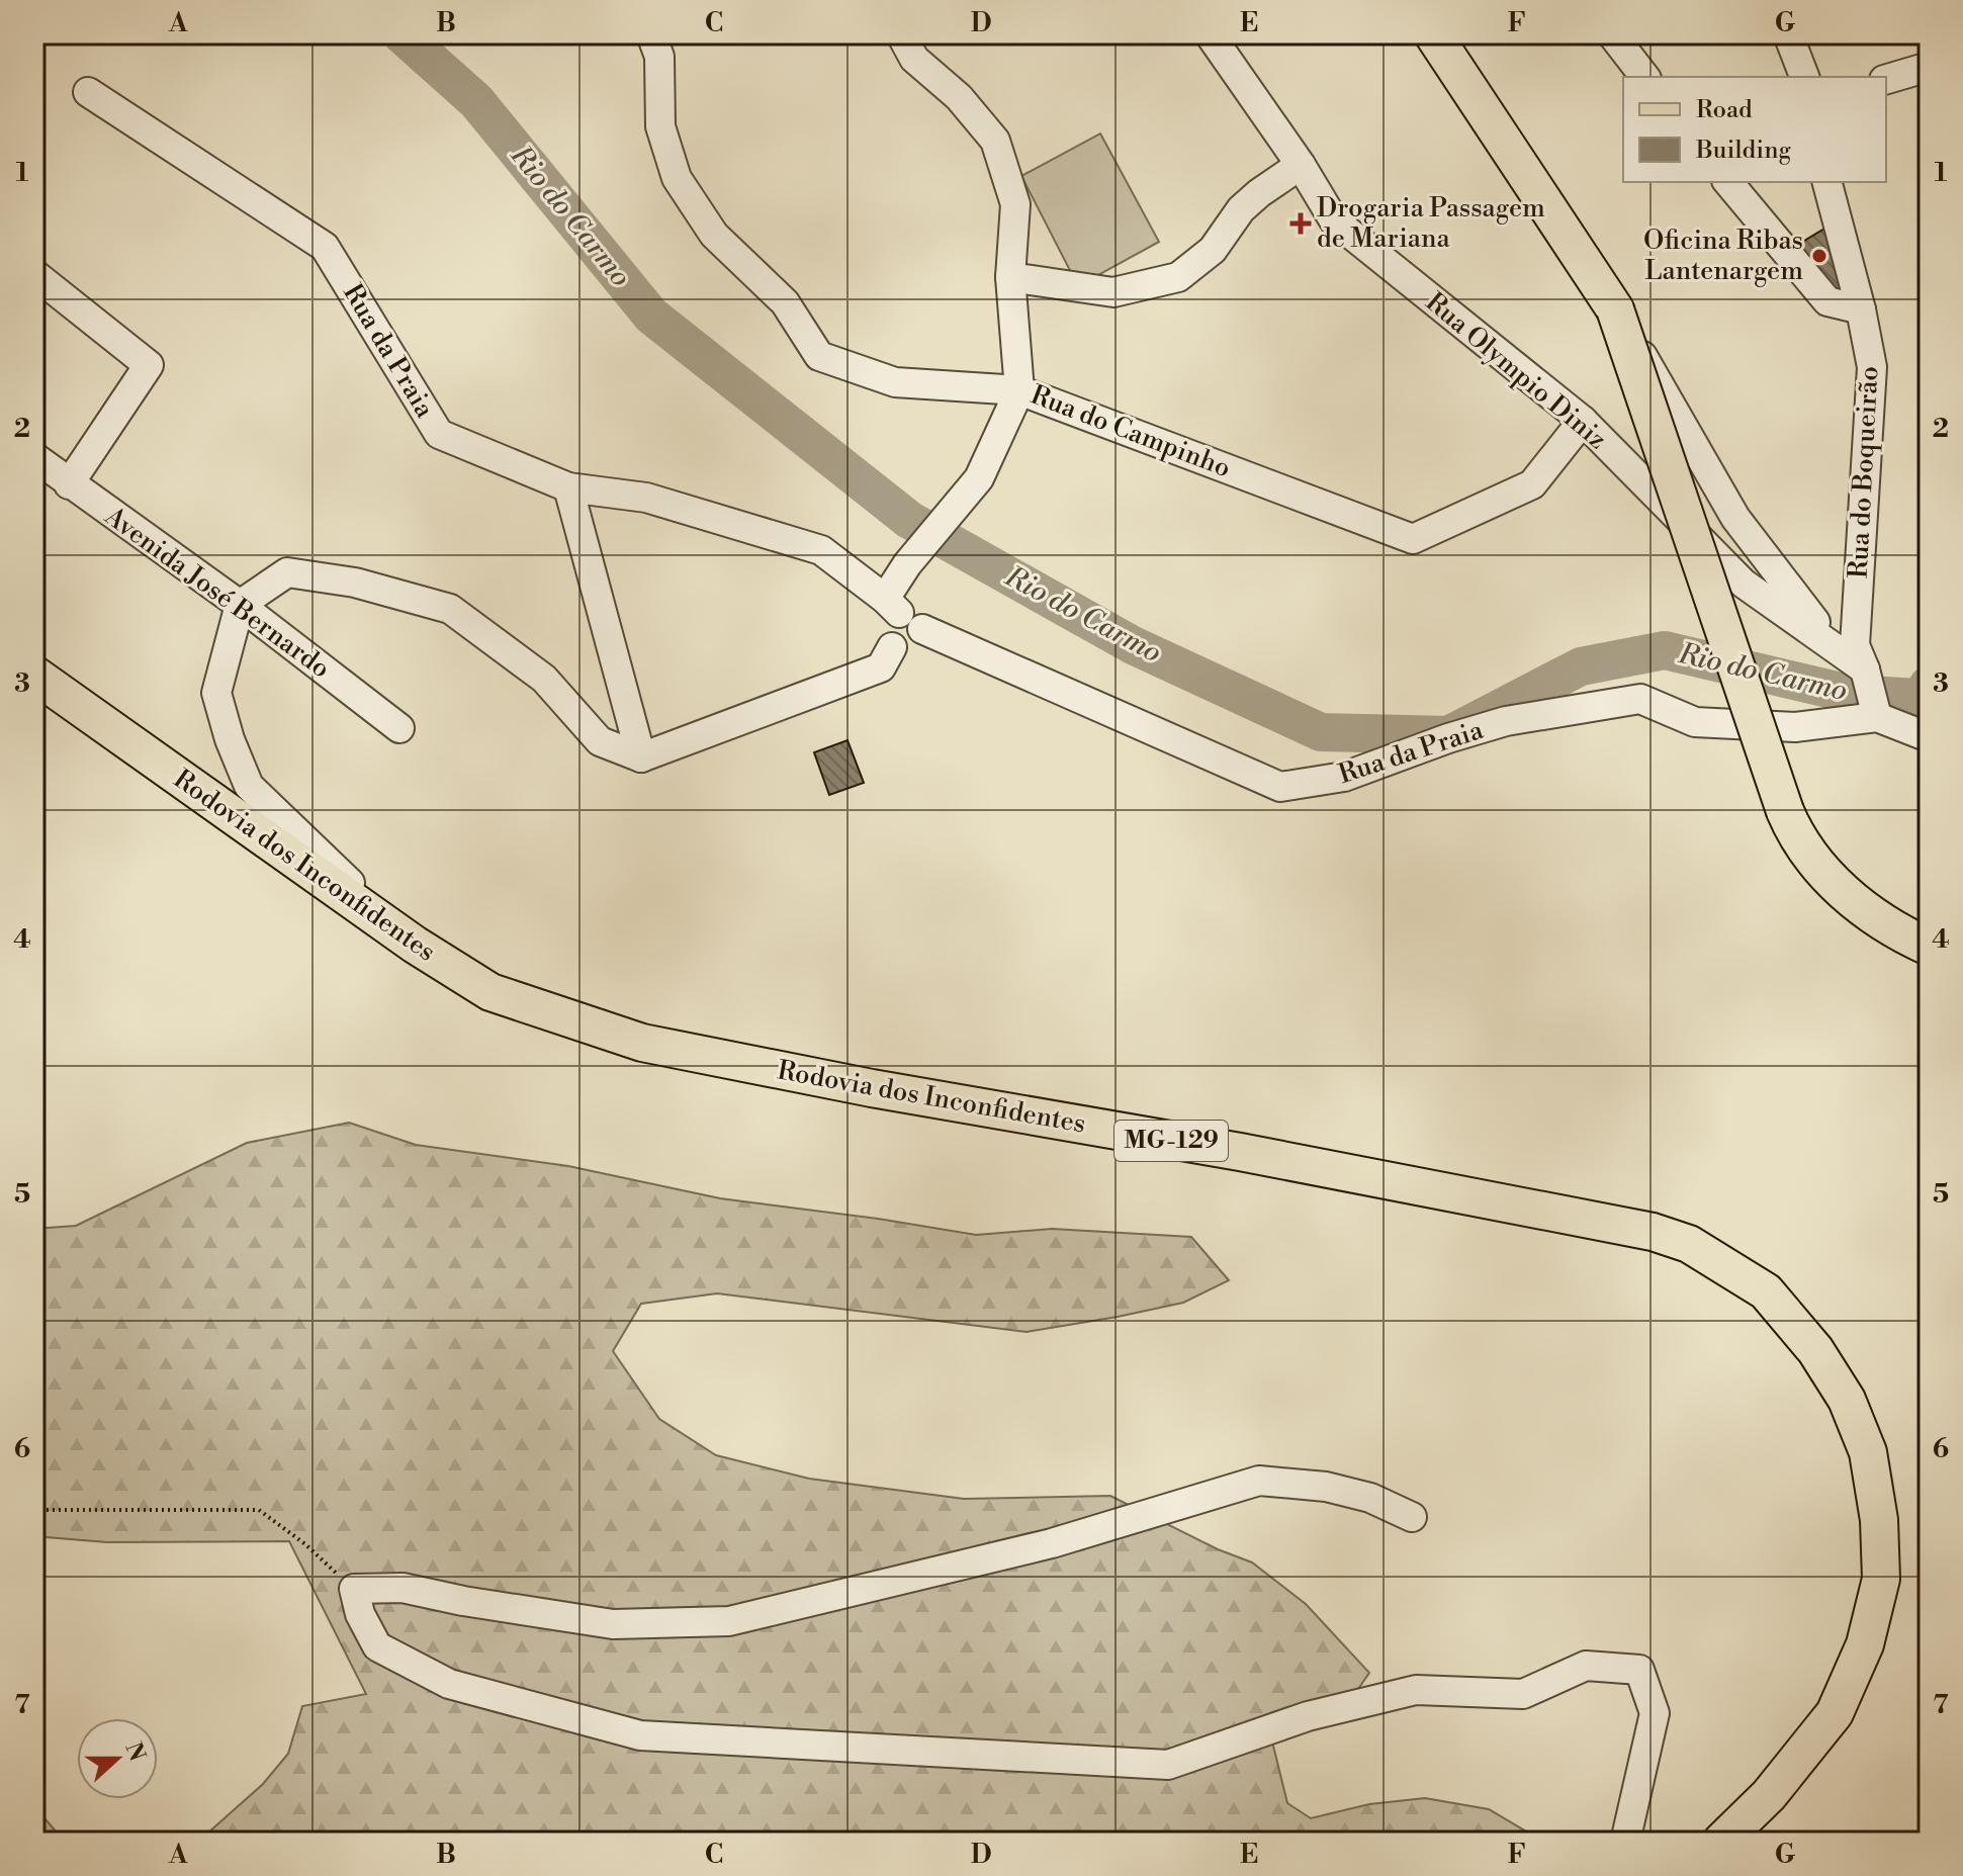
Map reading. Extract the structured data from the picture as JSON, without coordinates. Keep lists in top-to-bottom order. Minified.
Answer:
{"streets":{"main road":["Rodovia dos Inconfidentes","MG-129"],"street":["Rua da Praia","Rua Olympio Diniz","Rua do Campinho","Rua do Boqueirão","Avenida José Bernardo"]},"crossings":[["Rua da Praia","Rua do Boqueirão"],["Rua Olympio Diniz","Rua do Campinho"],["Rua Olympio Diniz","Rua do Boqueirão"]],"water":["Rio do Carmo"],"places":{"health":["Drogaria Passagem de Mariana"],"other":["Oficina Ribas Lantenargem"]},"legend":["Road","Building"],"north":"right","grid":{"columns":["A","B","C","D","E","F","G"],"rows":["1","2","3","4","5","6","7"]}}
